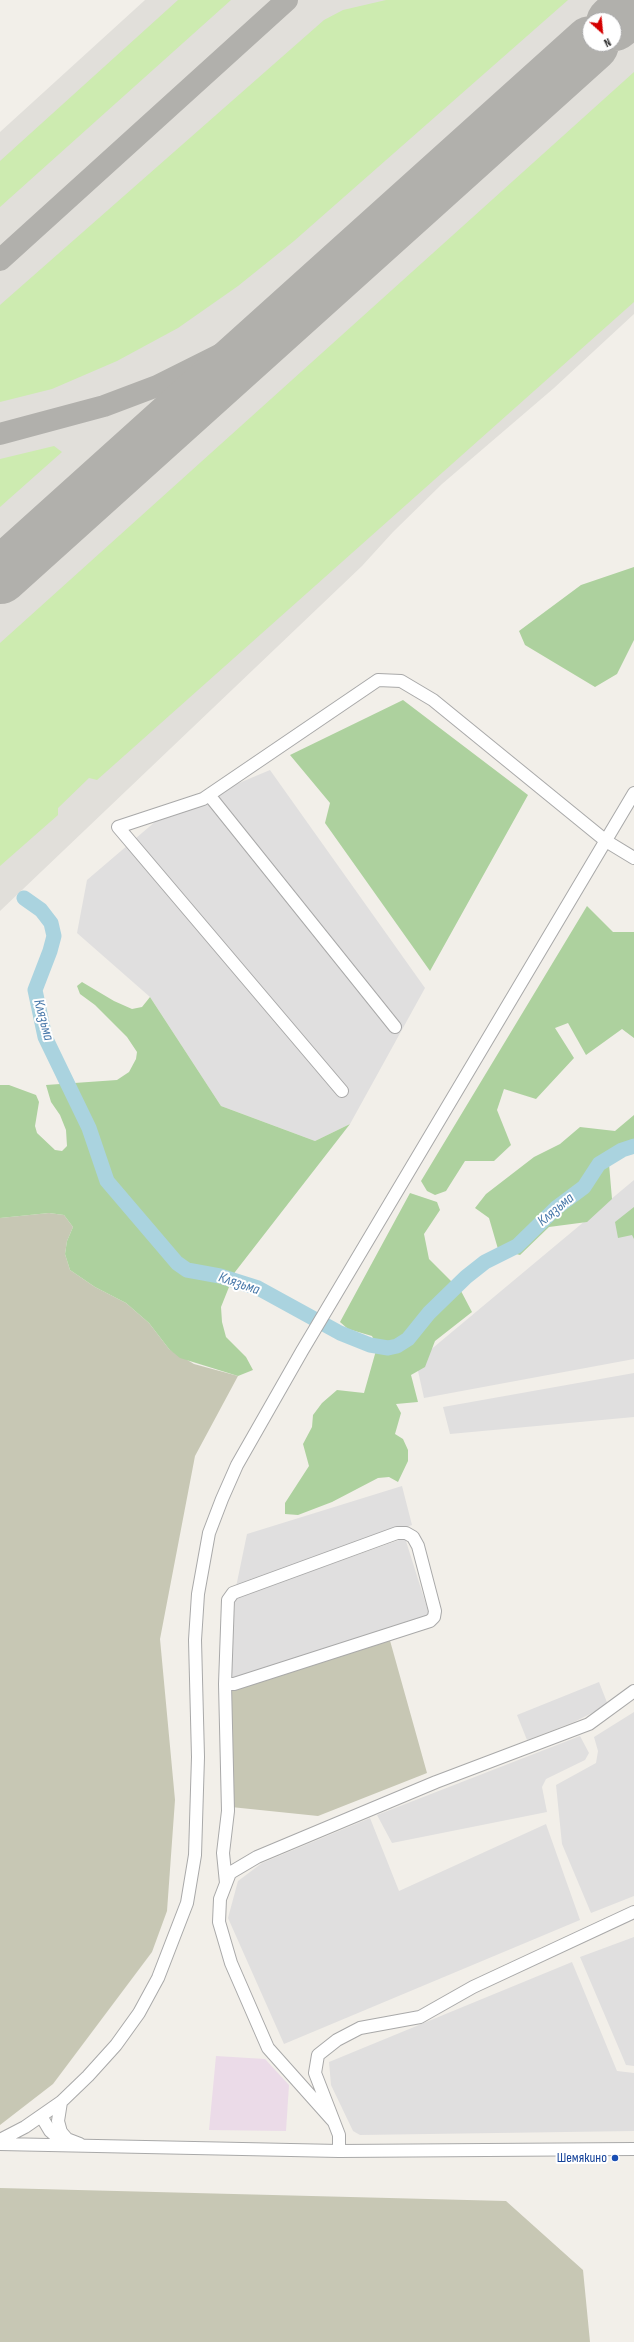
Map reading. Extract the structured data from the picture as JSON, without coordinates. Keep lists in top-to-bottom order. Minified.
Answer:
{"water":["Клязьма"],"places":["Шемякино"],"north":"bottom right"}
